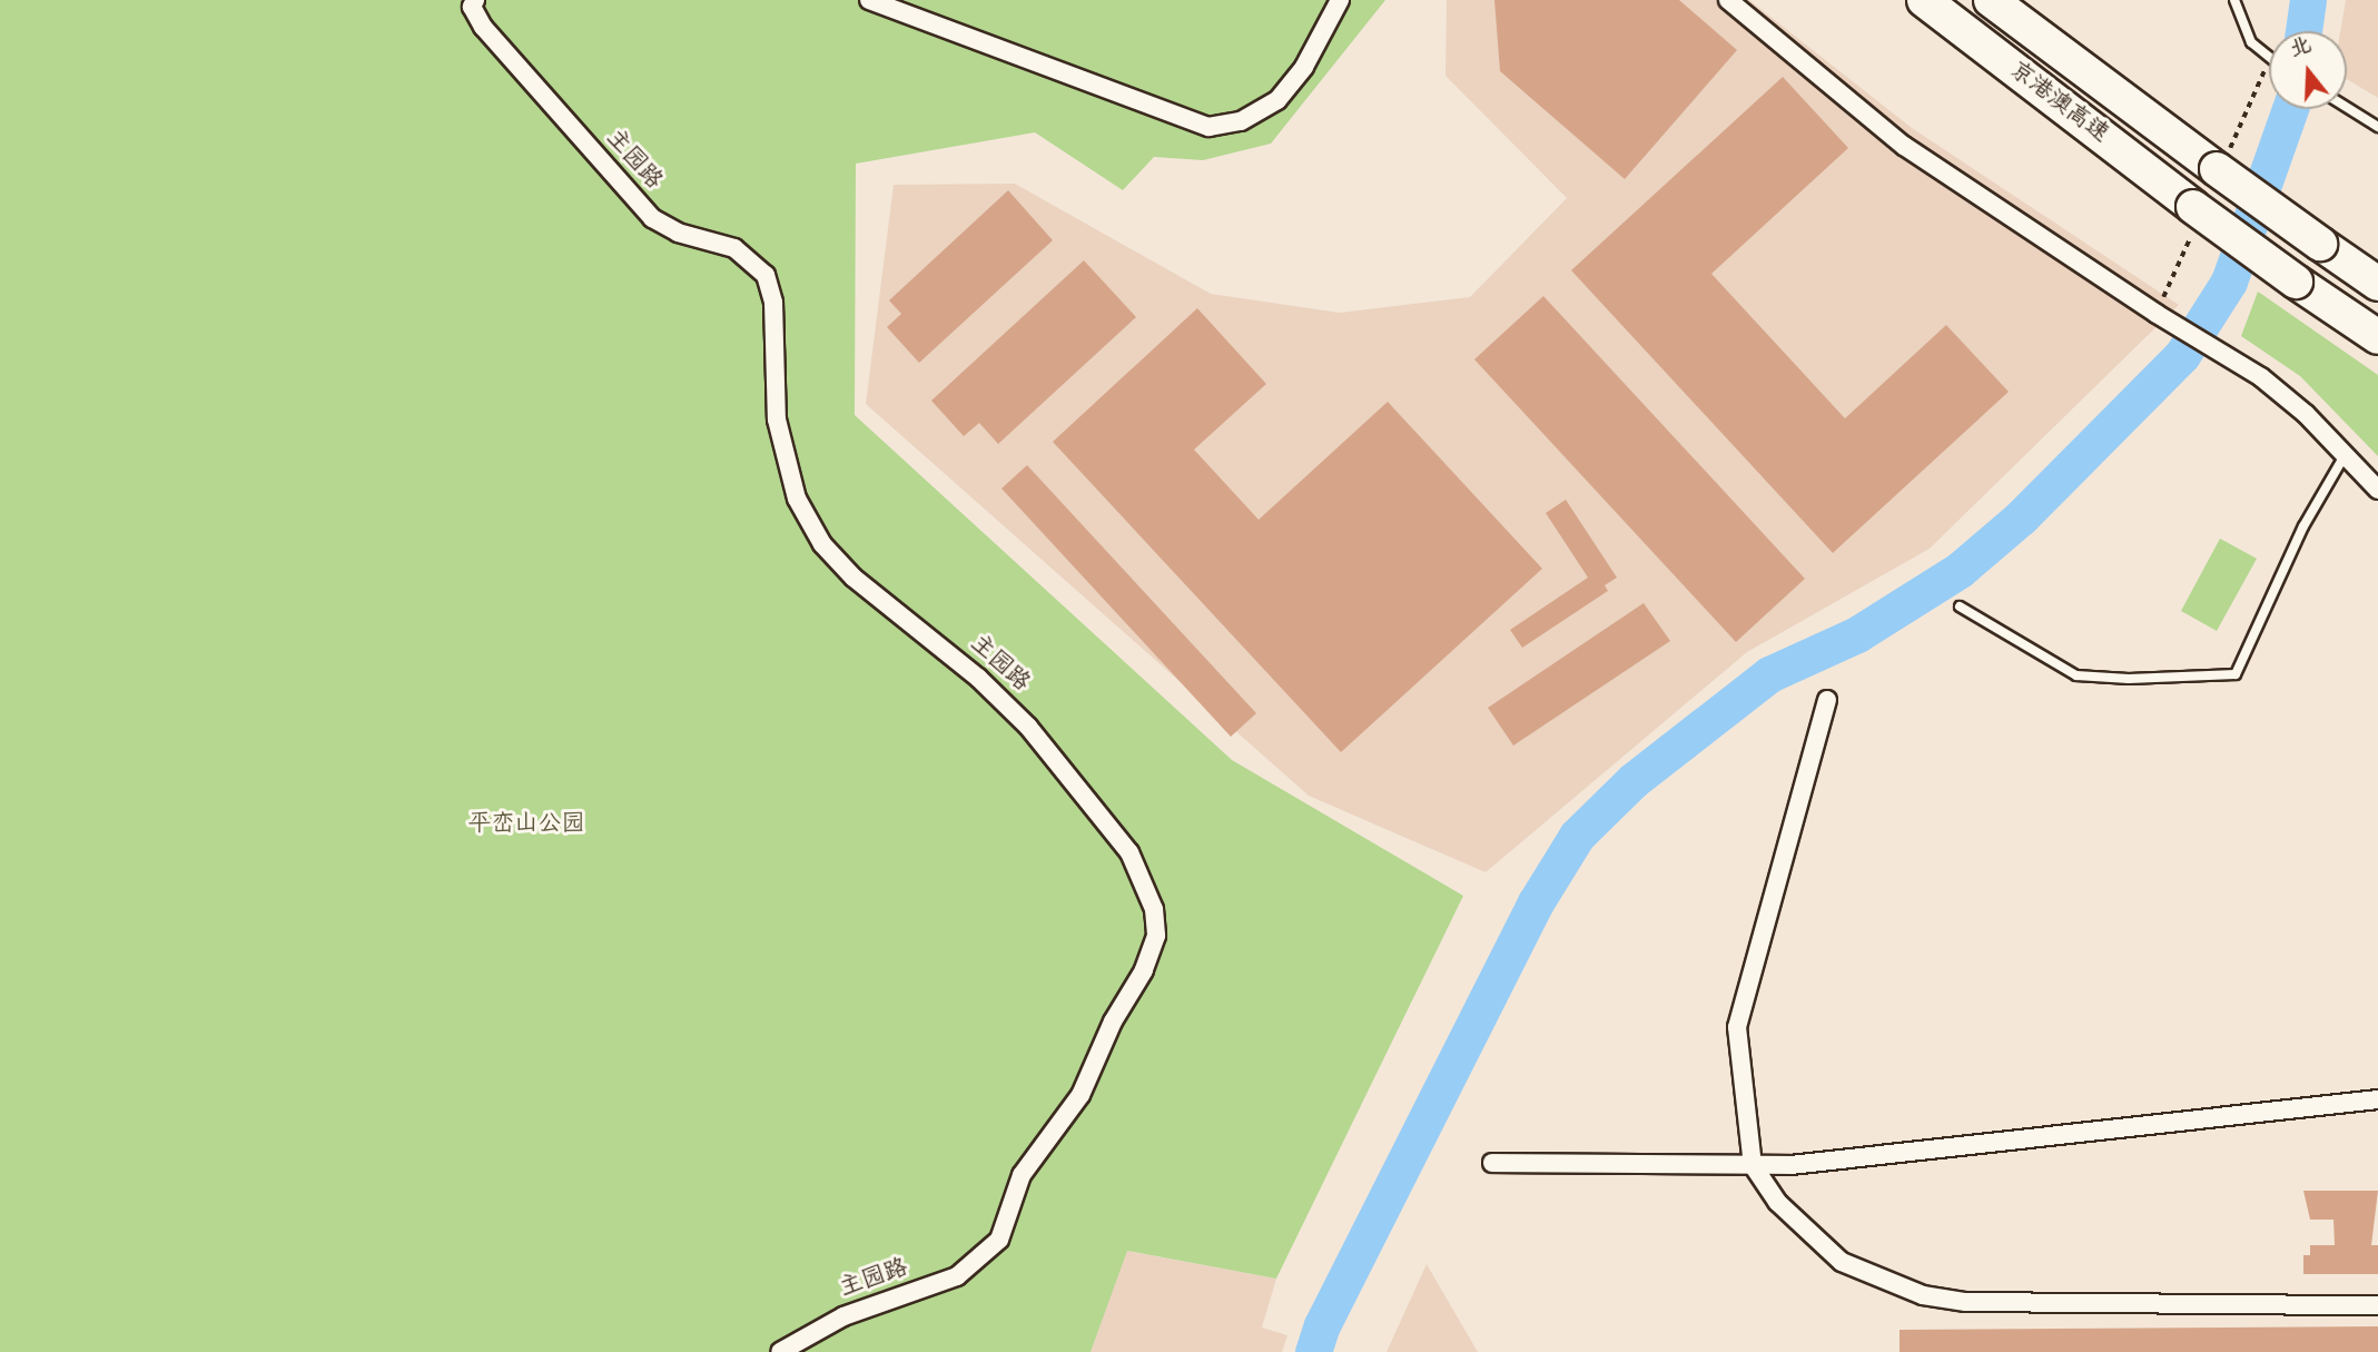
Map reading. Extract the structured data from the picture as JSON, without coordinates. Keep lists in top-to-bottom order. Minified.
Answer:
{"streets":{"highway":["京港澳高速"],"street":["主园路"]},"parks":["平峦山公园"],"north":"top"}
